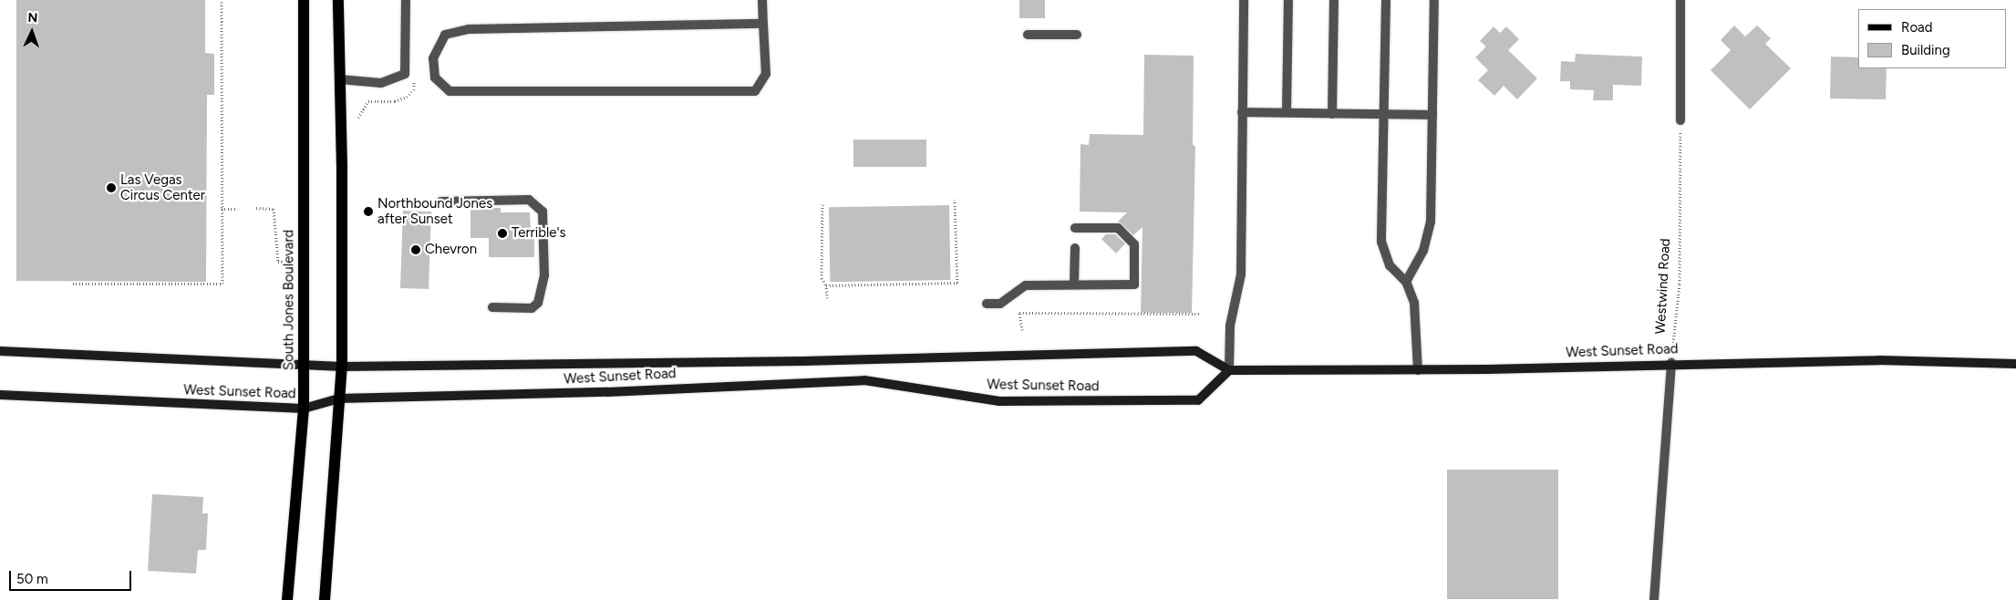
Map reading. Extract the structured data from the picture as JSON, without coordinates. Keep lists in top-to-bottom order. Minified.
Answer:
{"streets":{"main road":["South Jones Boulevard","West Sunset Road"],"path":["Westwind Road"]},"crossings":[["Westwind Road","West Sunset Road"],["South Jones Boulevard","West Sunset Road"]],"places":["Las Vegas Circus Center","Northbound Jones after Sunset","Terrible's","Chevron"],"legend":["Road","Building"],"scale_bar":"50 m","north":"top"}
